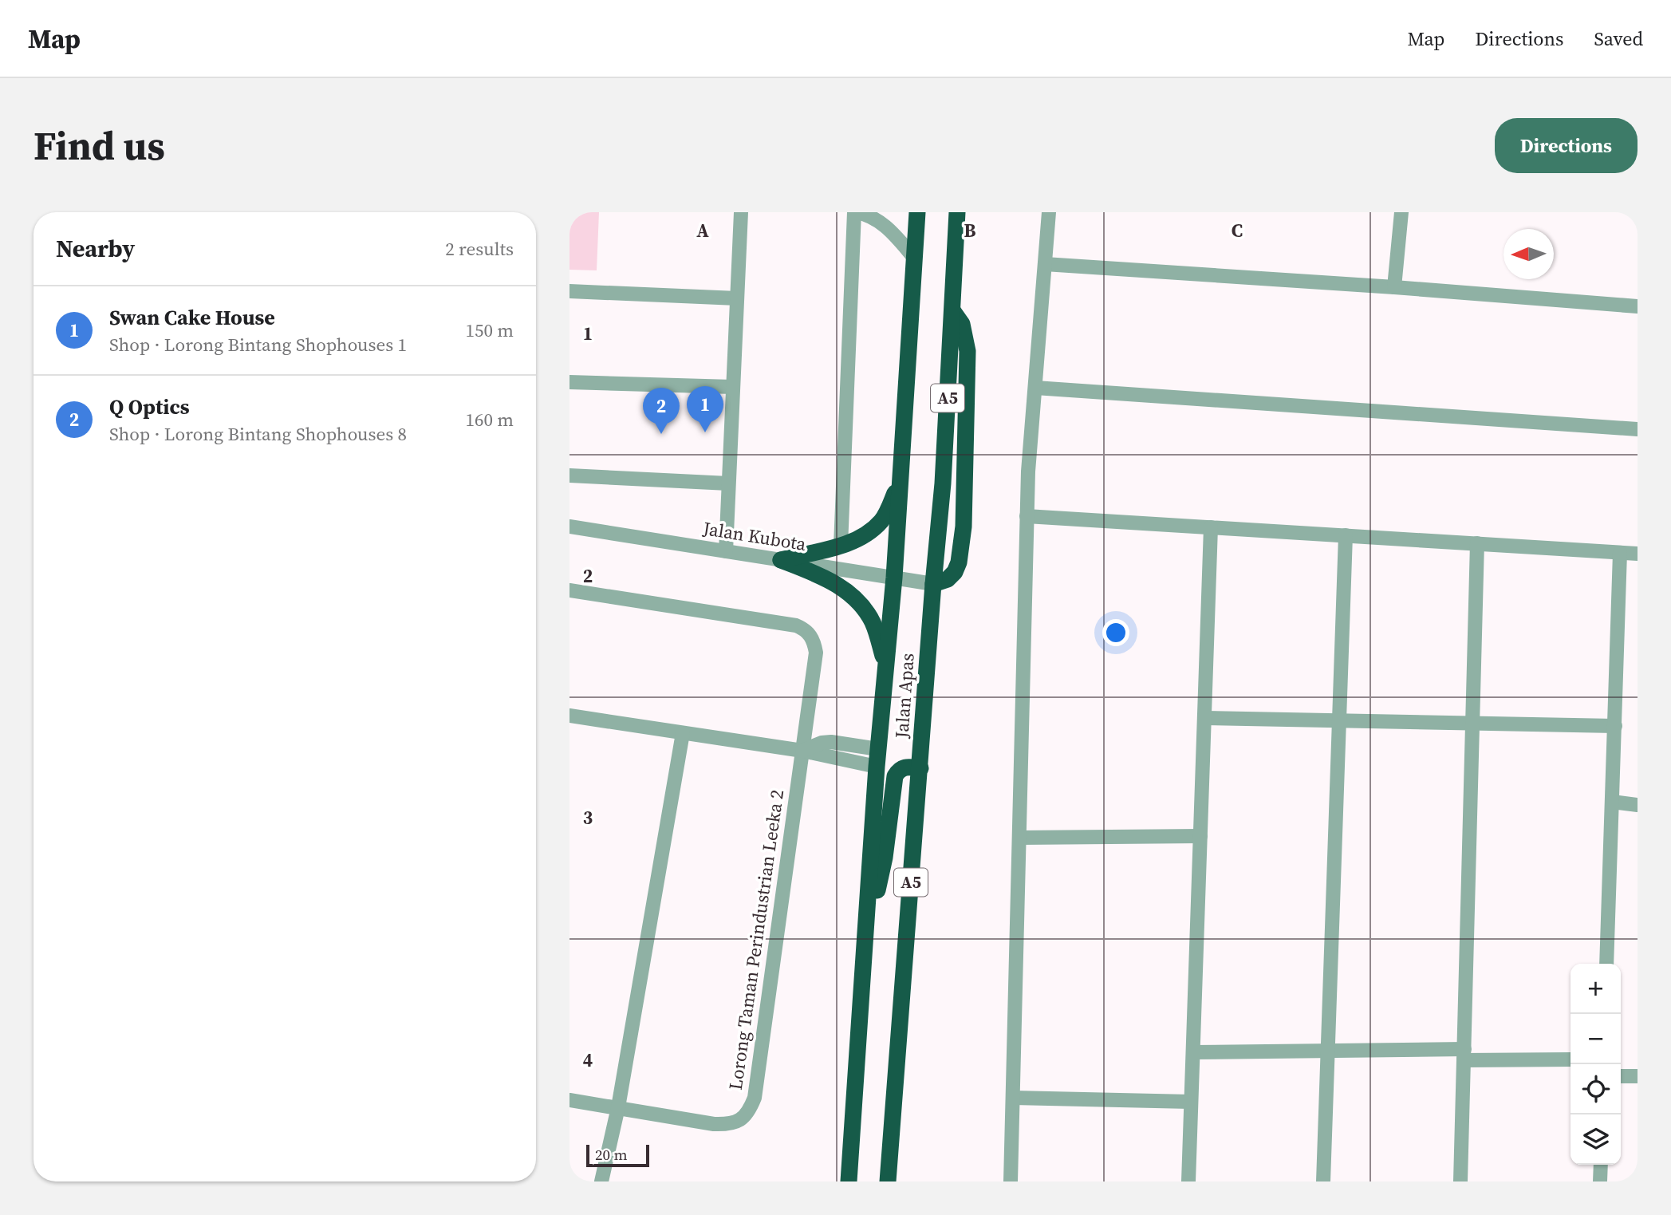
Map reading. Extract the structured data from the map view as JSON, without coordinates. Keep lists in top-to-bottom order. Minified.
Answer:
{"streets":{"highway":["A5","Jalan Apas"],"street":["Jalan Kubota","Lorong Taman Perindustrian Leeka 2"]},"crossings":[["Jalan Kubota","Jalan Apas"]],"scale_bar":"20 m","north":"left","page":{"header":"Map","nav":["Map","Directions","Saved"],"buttons":"Directions","title":"Find us","heading":["Nearby","2 results"],"list":[{"mark":"1","name":"Swan Cake House","note":"Shop · Lorong Bintang Shophouses 1","value":"150 m"},{"mark":"2","name":"Q Optics","note":"Shop · Lorong Bintang Shophouses 8","value":"160 m"}],"pins":["1","2"],"map_buttons":["+","−"],"scale":"20 m"},"grid":{"columns":["A","B","C"],"rows":["1","2","3","4"]}}
